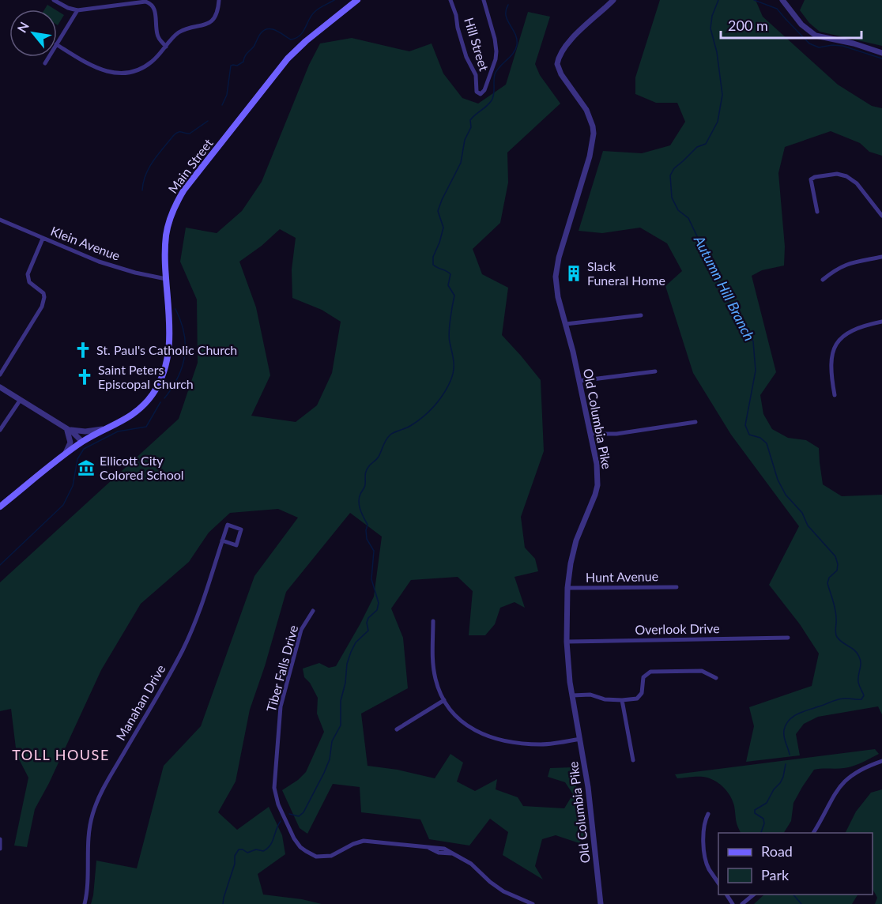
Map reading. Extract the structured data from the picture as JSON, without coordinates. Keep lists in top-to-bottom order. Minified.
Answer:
{"streets":{"main road":["Main Street"],"street":["Hill Street","Klein Avenue","Old Columbia Pike","Hunt Avenue","Overlook Drive","Tiber Falls Drive","Manahan Drive"]},"crossings":[["Main Street","Klein Avenue"],["Old Columbia Pike","Hunt Avenue"],["Old Columbia Pike","Overlook Drive"]],"districts":["TOLL HOUSE"],"water":["Autumn Hill Branch"],"places":{"building":["Slack Funeral Home"],"church":["St. Paul's Catholic Church","Saint Peters Episcopal Church"],"museum":["Ellicott City Colored School"]},"legend":["Road","Park"],"scale_bar":"200 m","north":"top left"}
